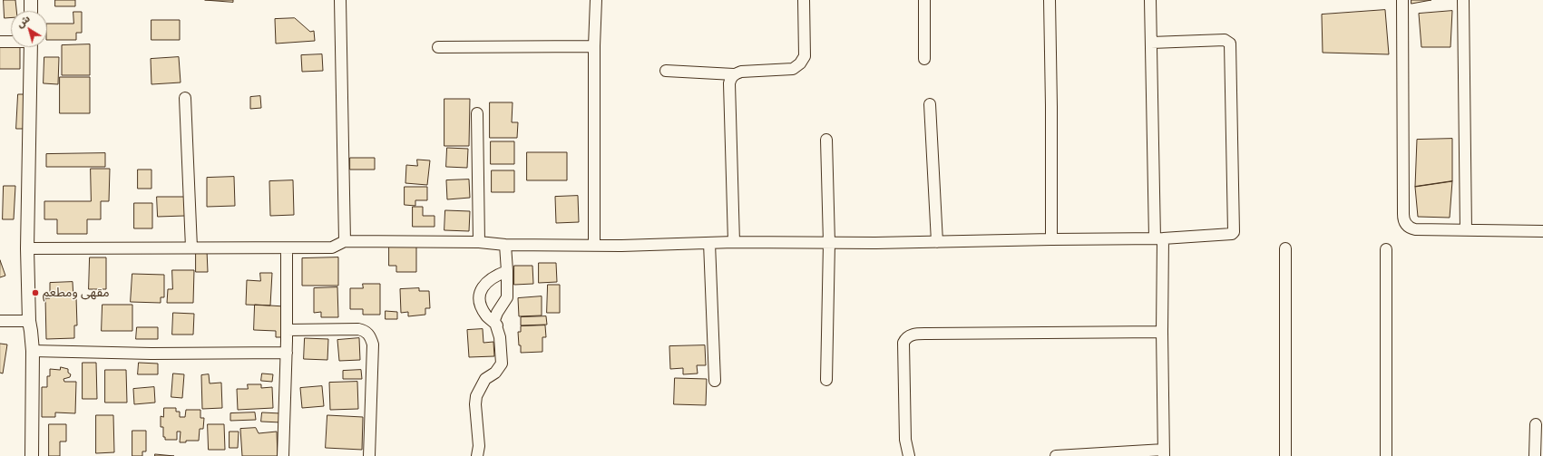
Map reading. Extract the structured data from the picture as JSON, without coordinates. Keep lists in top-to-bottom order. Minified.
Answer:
{"places":["مقهى ومطعم"],"north":"top left"}
